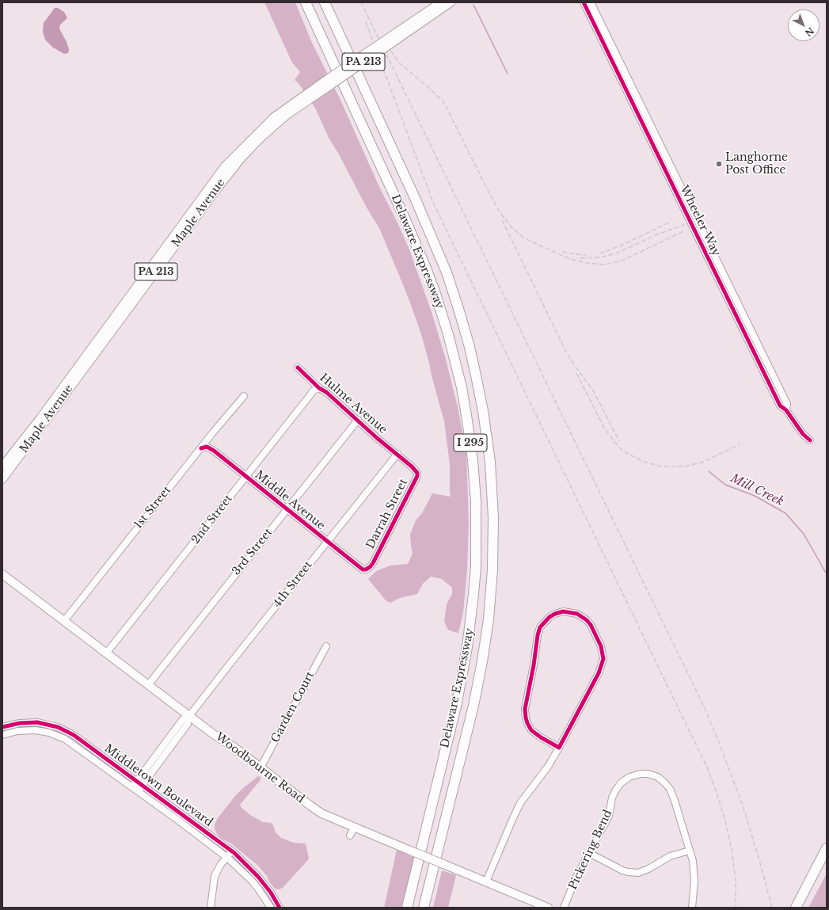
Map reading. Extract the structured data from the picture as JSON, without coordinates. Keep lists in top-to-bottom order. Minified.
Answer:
{"streets":{"highway":["Delaware Expressway","I 295"],"main road":["PA 213","Maple Avenue","Woodbourne Road"],"street":["Wheeler Way","Hulme Avenue","Middle Avenue","1st Street","Darrah Street","2nd Street","3rd Street","4th Street","Garden Court","Middletown Boulevard","Pickering Bend"]},"crossings":[["Hulme Avenue","Darrah Street"],["Hulme Avenue","2nd Street"],["Hulme Avenue","3rd Street"],["Hulme Avenue","4th Street"],["Middle Avenue","1st Street"],["Middle Avenue","Darrah Street"],["Middle Avenue","2nd Street"],["Middle Avenue","3rd Street"],["Middle Avenue","4th Street"],["1st Street","Woodbourne Road"],["Darrah Street","4th Street"],["2nd Street","Woodbourne Road"],["3rd Street","Woodbourne Road"],["4th Street","Woodbourne Road"],["4th Street","Middletown Boulevard"],["Garden Court","Woodbourne Road"]],"water":["Mill Creek"],"places":["Langhorne Post Office"],"north":"bottom right"}
